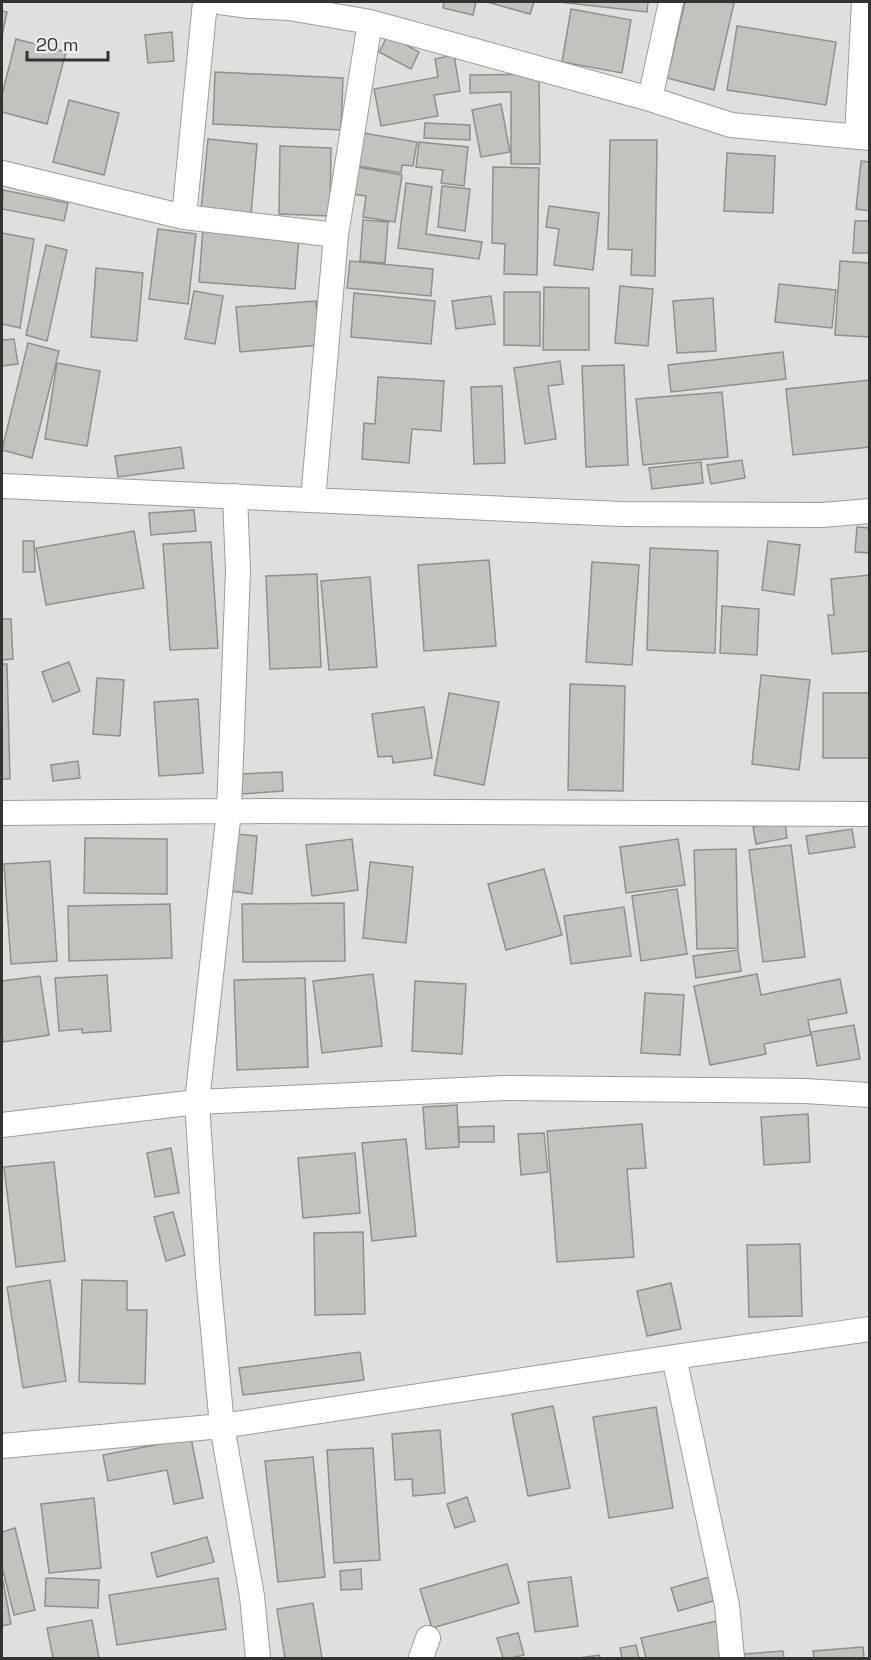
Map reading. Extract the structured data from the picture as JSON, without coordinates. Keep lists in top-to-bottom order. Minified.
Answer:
{"scale_bar":"20 m"}
